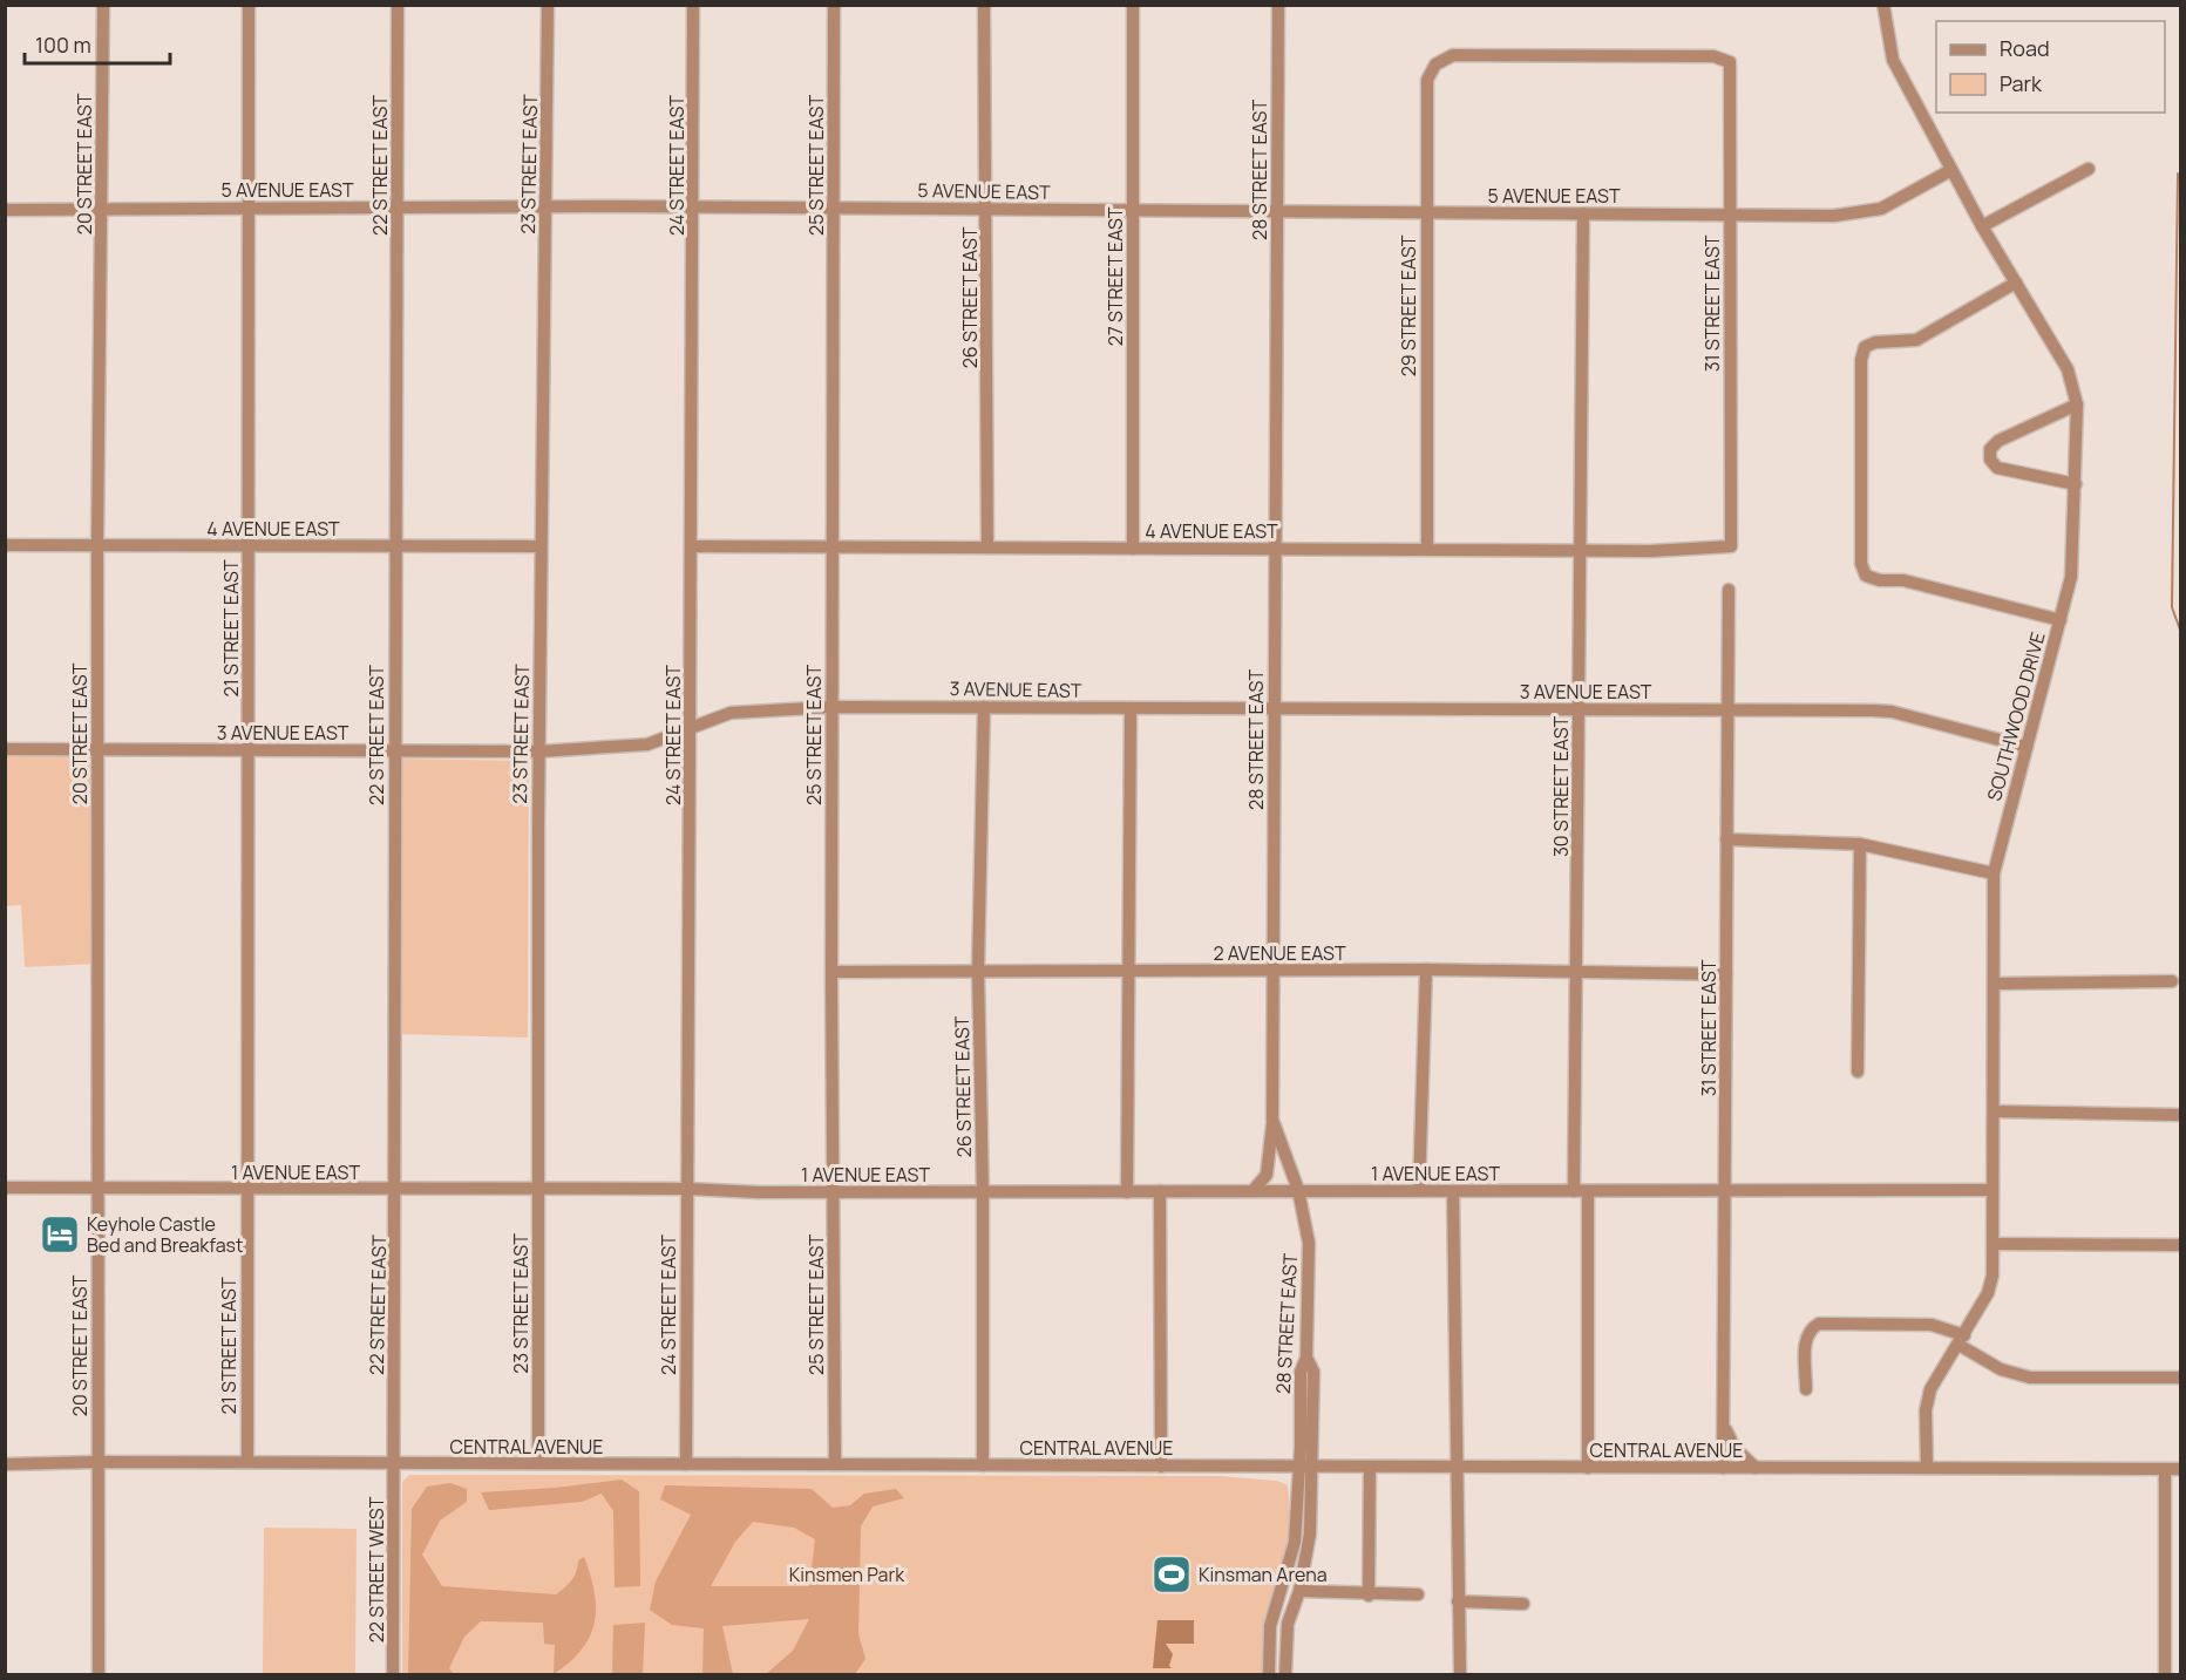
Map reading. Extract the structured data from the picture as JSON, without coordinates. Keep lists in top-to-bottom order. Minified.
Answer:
{"streets":{"street":["20 STREET EAST","23 STREET EAST","22 STREET EAST","24 STREET EAST","25 STREET EAST","28 STREET EAST","5 AVENUE EAST","27 STREET EAST","26 STREET EAST","31 STREET EAST","29 STREET EAST","4 AVENUE EAST","21 STREET EAST","3 AVENUE EAST","SOUTHWOOD DRIVE","30 STREET EAST","2 AVENUE EAST","1 AVENUE EAST","CENTRAL AVENUE","22 STREET WEST"]},"crossings":[["20 STREET EAST","5 AVENUE EAST"],["20 STREET EAST","4 AVENUE EAST"],["20 STREET EAST","3 AVENUE EAST"],["20 STREET EAST","1 AVENUE EAST"],["20 STREET EAST","CENTRAL AVENUE"],["23 STREET EAST","5 AVENUE EAST"],["23 STREET EAST","4 AVENUE EAST"],["23 STREET EAST","3 AVENUE EAST"],["23 STREET EAST","1 AVENUE EAST"],["23 STREET EAST","CENTRAL AVENUE"],["22 STREET EAST","5 AVENUE EAST"],["22 STREET EAST","4 AVENUE EAST"],["22 STREET EAST","3 AVENUE EAST"],["22 STREET EAST","1 AVENUE EAST"],["22 STREET EAST","CENTRAL AVENUE"],["22 STREET EAST","22 STREET WEST"],["24 STREET EAST","5 AVENUE EAST"],["24 STREET EAST","4 AVENUE EAST"],["24 STREET EAST","3 AVENUE EAST"],["24 STREET EAST","1 AVENUE EAST"],["24 STREET EAST","CENTRAL AVENUE"],["25 STREET EAST","5 AVENUE EAST"],["25 STREET EAST","4 AVENUE EAST"],["25 STREET EAST","3 AVENUE EAST"],["25 STREET EAST","2 AVENUE EAST"],["25 STREET EAST","1 AVENUE EAST"],["25 STREET EAST","CENTRAL AVENUE"],["28 STREET EAST","5 AVENUE EAST"],["28 STREET EAST","4 AVENUE EAST"],["28 STREET EAST","3 AVENUE EAST"],["28 STREET EAST","2 AVENUE EAST"],["28 STREET EAST","1 AVENUE EAST"],["28 STREET EAST","CENTRAL AVENUE"],["5 AVENUE EAST","27 STREET EAST"],["5 AVENUE EAST","26 STREET EAST"],["5 AVENUE EAST","31 STREET EAST"],["5 AVENUE EAST","29 STREET EAST"],["5 AVENUE EAST","21 STREET EAST"],["5 AVENUE EAST","SOUTHWOOD DRIVE"],["5 AVENUE EAST","30 STREET EAST"],["27 STREET EAST","4 AVENUE EAST"],["26 STREET EAST","4 AVENUE EAST"],["26 STREET EAST","3 AVENUE EAST"],["26 STREET EAST","2 AVENUE EAST"],["26 STREET EAST","1 AVENUE EAST"],["26 STREET EAST","CENTRAL AVENUE"],["31 STREET EAST","29 STREET EAST"],["31 STREET EAST","4 AVENUE EAST"],["31 STREET EAST","3 AVENUE EAST"],["31 STREET EAST","2 AVENUE EAST"],["31 STREET EAST","1 AVENUE EAST"],["31 STREET EAST","CENTRAL AVENUE"],["29 STREET EAST","4 AVENUE EAST"],["4 AVENUE EAST","21 STREET EAST"],["4 AVENUE EAST","30 STREET EAST"],["21 STREET EAST","3 AVENUE EAST"],["21 STREET EAST","1 AVENUE EAST"],["21 STREET EAST","CENTRAL AVENUE"],["3 AVENUE EAST","SOUTHWOOD DRIVE"],["3 AVENUE EAST","30 STREET EAST"],["SOUTHWOOD DRIVE","1 AVENUE EAST"],["SOUTHWOOD DRIVE","CENTRAL AVENUE"],["30 STREET EAST","2 AVENUE EAST"],["30 STREET EAST","1 AVENUE EAST"],["CENTRAL AVENUE","22 STREET WEST"]],"parks":["Kinsmen Park"],"places":{"hotel":["Keyhole Castle Bed and Breakfast"],"sports":["Kinsman Arena"]},"legend":["Road","Park"],"scale_bar":"100 m"}
